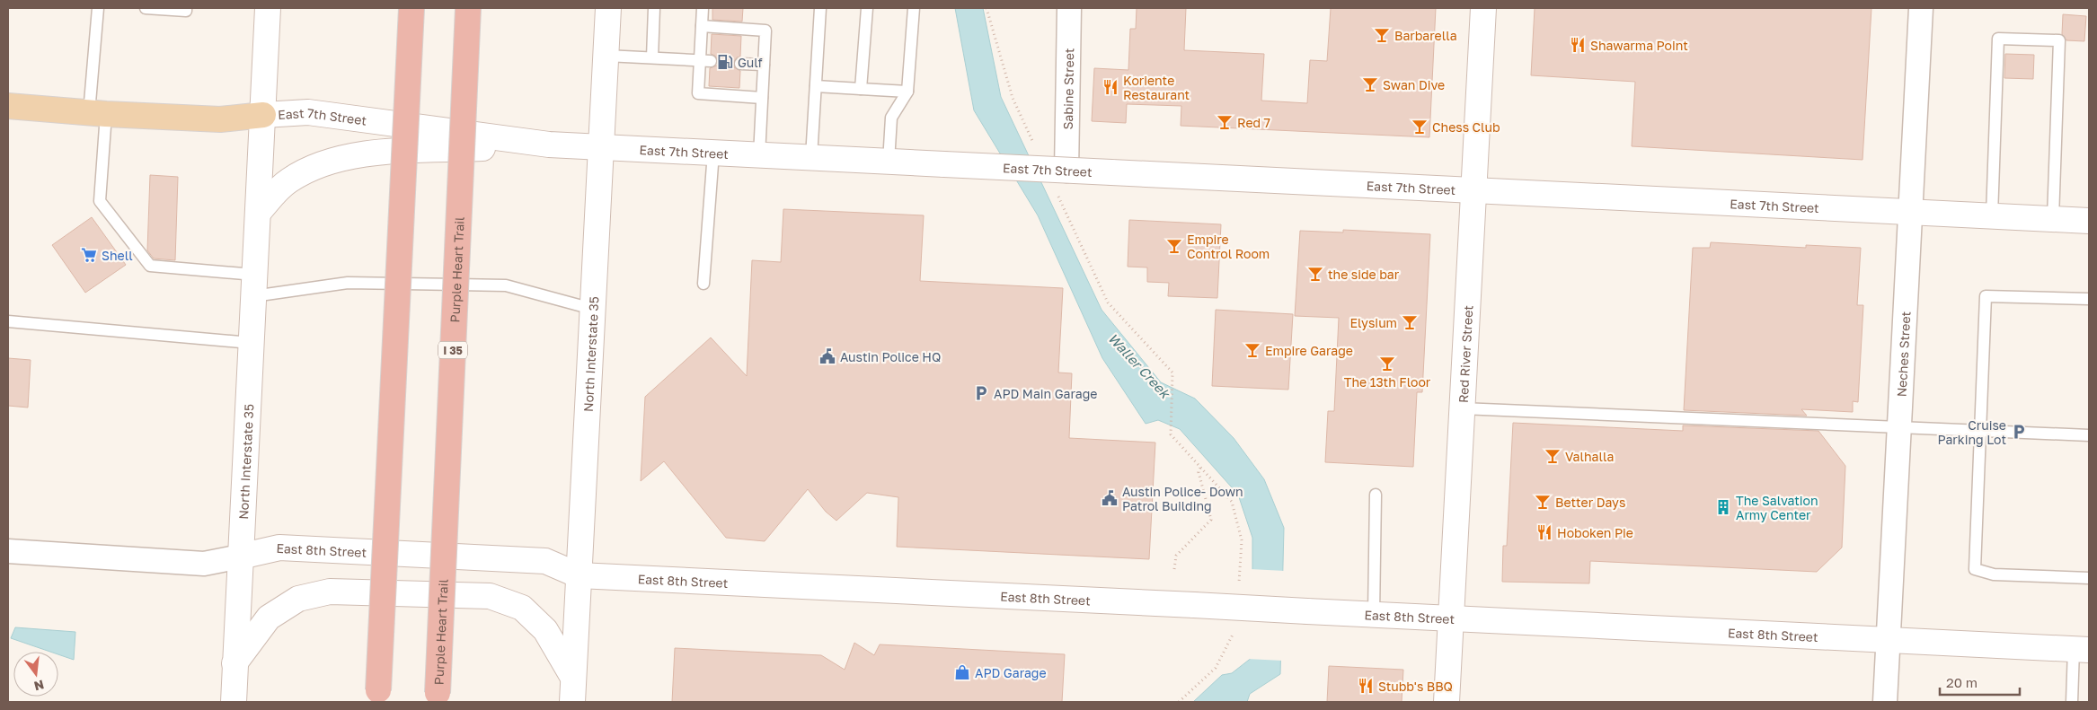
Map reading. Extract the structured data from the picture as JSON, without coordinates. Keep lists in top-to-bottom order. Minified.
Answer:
{"streets":{"highway":["Purple Heart Trail","I 35"],"main road":["East 7th Street","North Interstate 35","Red River Street","East 8th Street"],"street":["Sabine Street","Neches Street"]},"crossings":[["Sabine Street","East 7th Street"],["East 7th Street","North Interstate 35"],["East 7th Street","Red River Street"],["East 7th Street","Neches Street"],["North Interstate 35","East 8th Street"],["Red River Street","East 8th Street"],["Neches Street","East 8th Street"]],"water":["Waller Creek"],"places":{"bar":["Barbarella","Swan Dive","Red 7","Chess Club","Empire Control Room","the side bar","Elysium","Empire Garage","The 13th Floor","Valhalla","Better Days"],"restaurant":["Shawarma Point","Koriente Restaurant","Hoboken Pie","Stubb's BBQ"],"fuel station":["Gulf"],"supermarket":["Shell"],"public building":["Austin Police HQ","Austin Police- Down Patrol Building"],"parking":["APD Main Garage","Cruise Parking Lot"],"building":["The Salvation Army Center"],"shop":["APD Garage"]},"scale_bar":"20 m","north":"bottom"}
